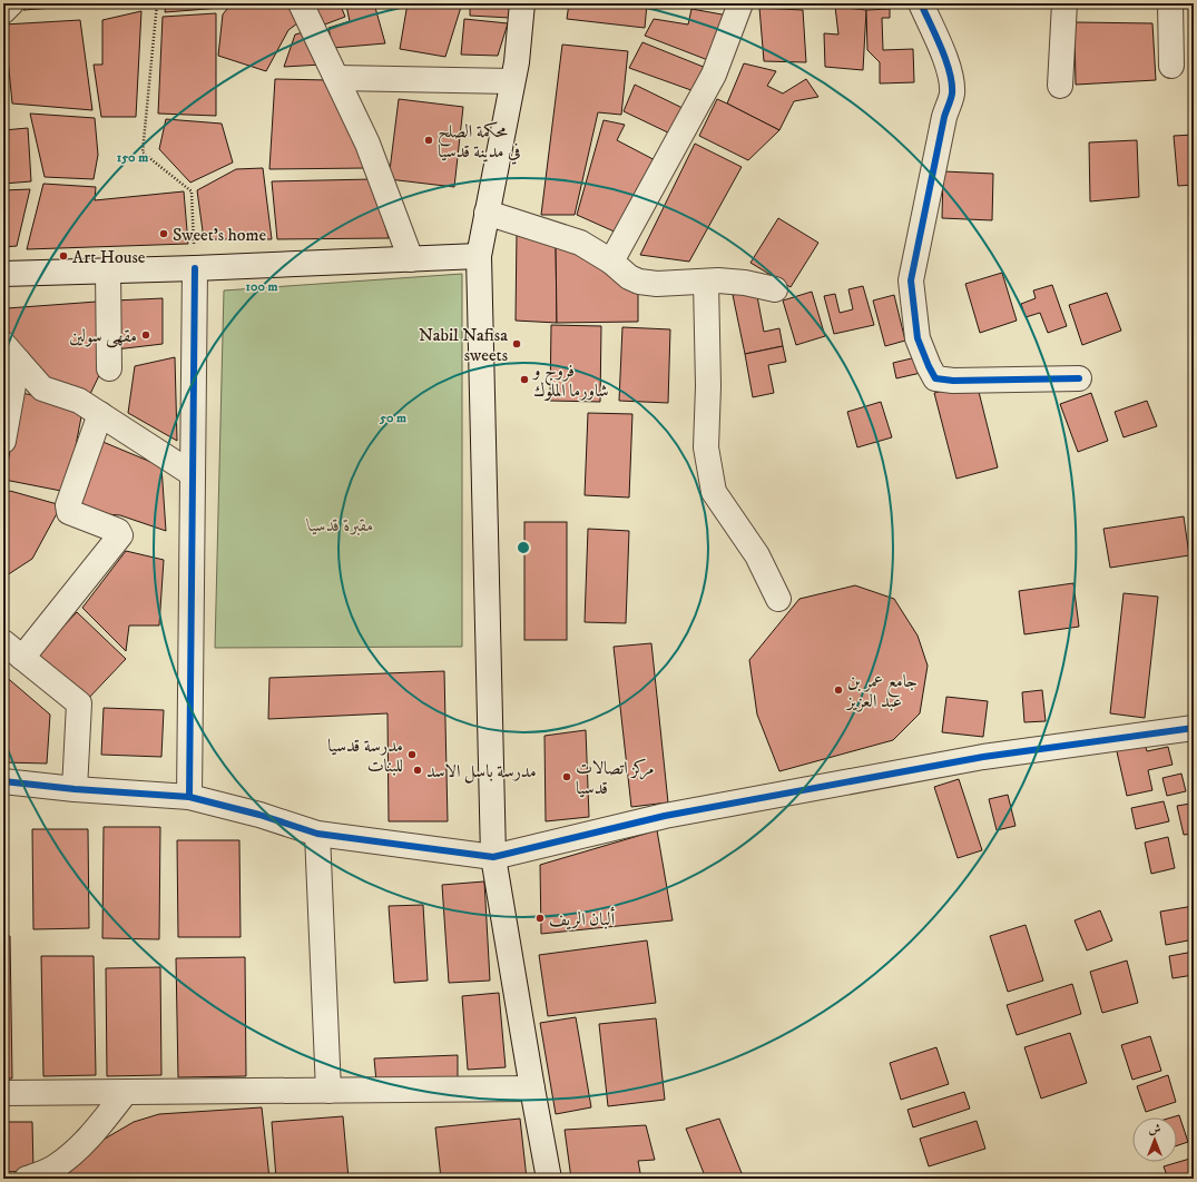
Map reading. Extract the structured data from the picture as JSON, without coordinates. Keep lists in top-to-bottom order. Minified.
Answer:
{"parks":["مقبرة قدسيا"],"places":["محكمة الصلح في مدينة قدسيا","Sweet's home","Art House","مقهى سولين","Nabil Nafisa sweets","فروج و شاورما الملوك","جامع عمر بن عبد العزيز","مدرسة قدسيا للبنات","مدرسة باسل الاسد","مركز اتصالات قدسيا","ألبان الريف"],"north":"top","rings":["150 m","100 m","50 m"]}
